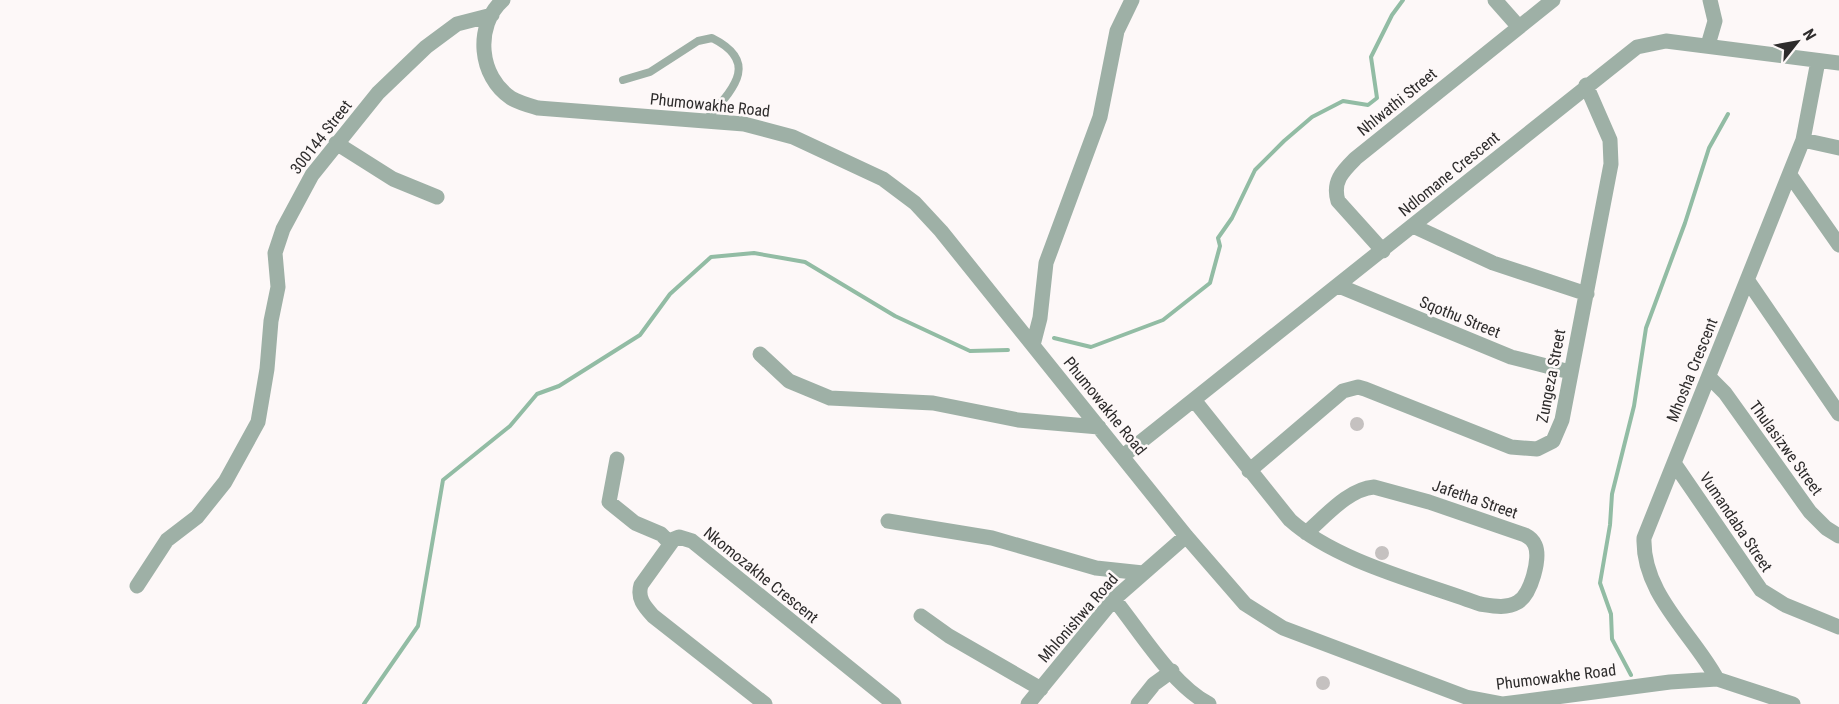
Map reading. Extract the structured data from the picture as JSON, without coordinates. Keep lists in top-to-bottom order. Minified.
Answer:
{"streets":{"street":["Nhlwathi Street","Phumowakhe Road","300144 Street","Ndlomane Crescent","Sqothu Street","Mhosha Crescent","Zungeza Street","Thulasizwe Street","Jafetha Street","Vumandaba Street","Nkomozakhe Crescent","Mhlonishwa Road"]},"crossings":[["Nhlwathi Street","Ndlomane Crescent"],["Phumowakhe Road","300144 Street"],["Phumowakhe Road","Ndlomane Crescent"],["Phumowakhe Road","Mhosha Crescent"],["Phumowakhe Road","Mhlonishwa Road"],["Ndlomane Crescent","Sqothu Street"],["Ndlomane Crescent","Mhosha Crescent"],["Ndlomane Crescent","Zungeza Street"],["Ndlomane Crescent","Jafetha Street"],["Sqothu Street","Zungeza Street"],["Mhosha Crescent","Thulasizwe Street"],["Mhosha Crescent","Vumandaba Street"],["Zungeza Street","Jafetha Street"]],"north":"top right"}
